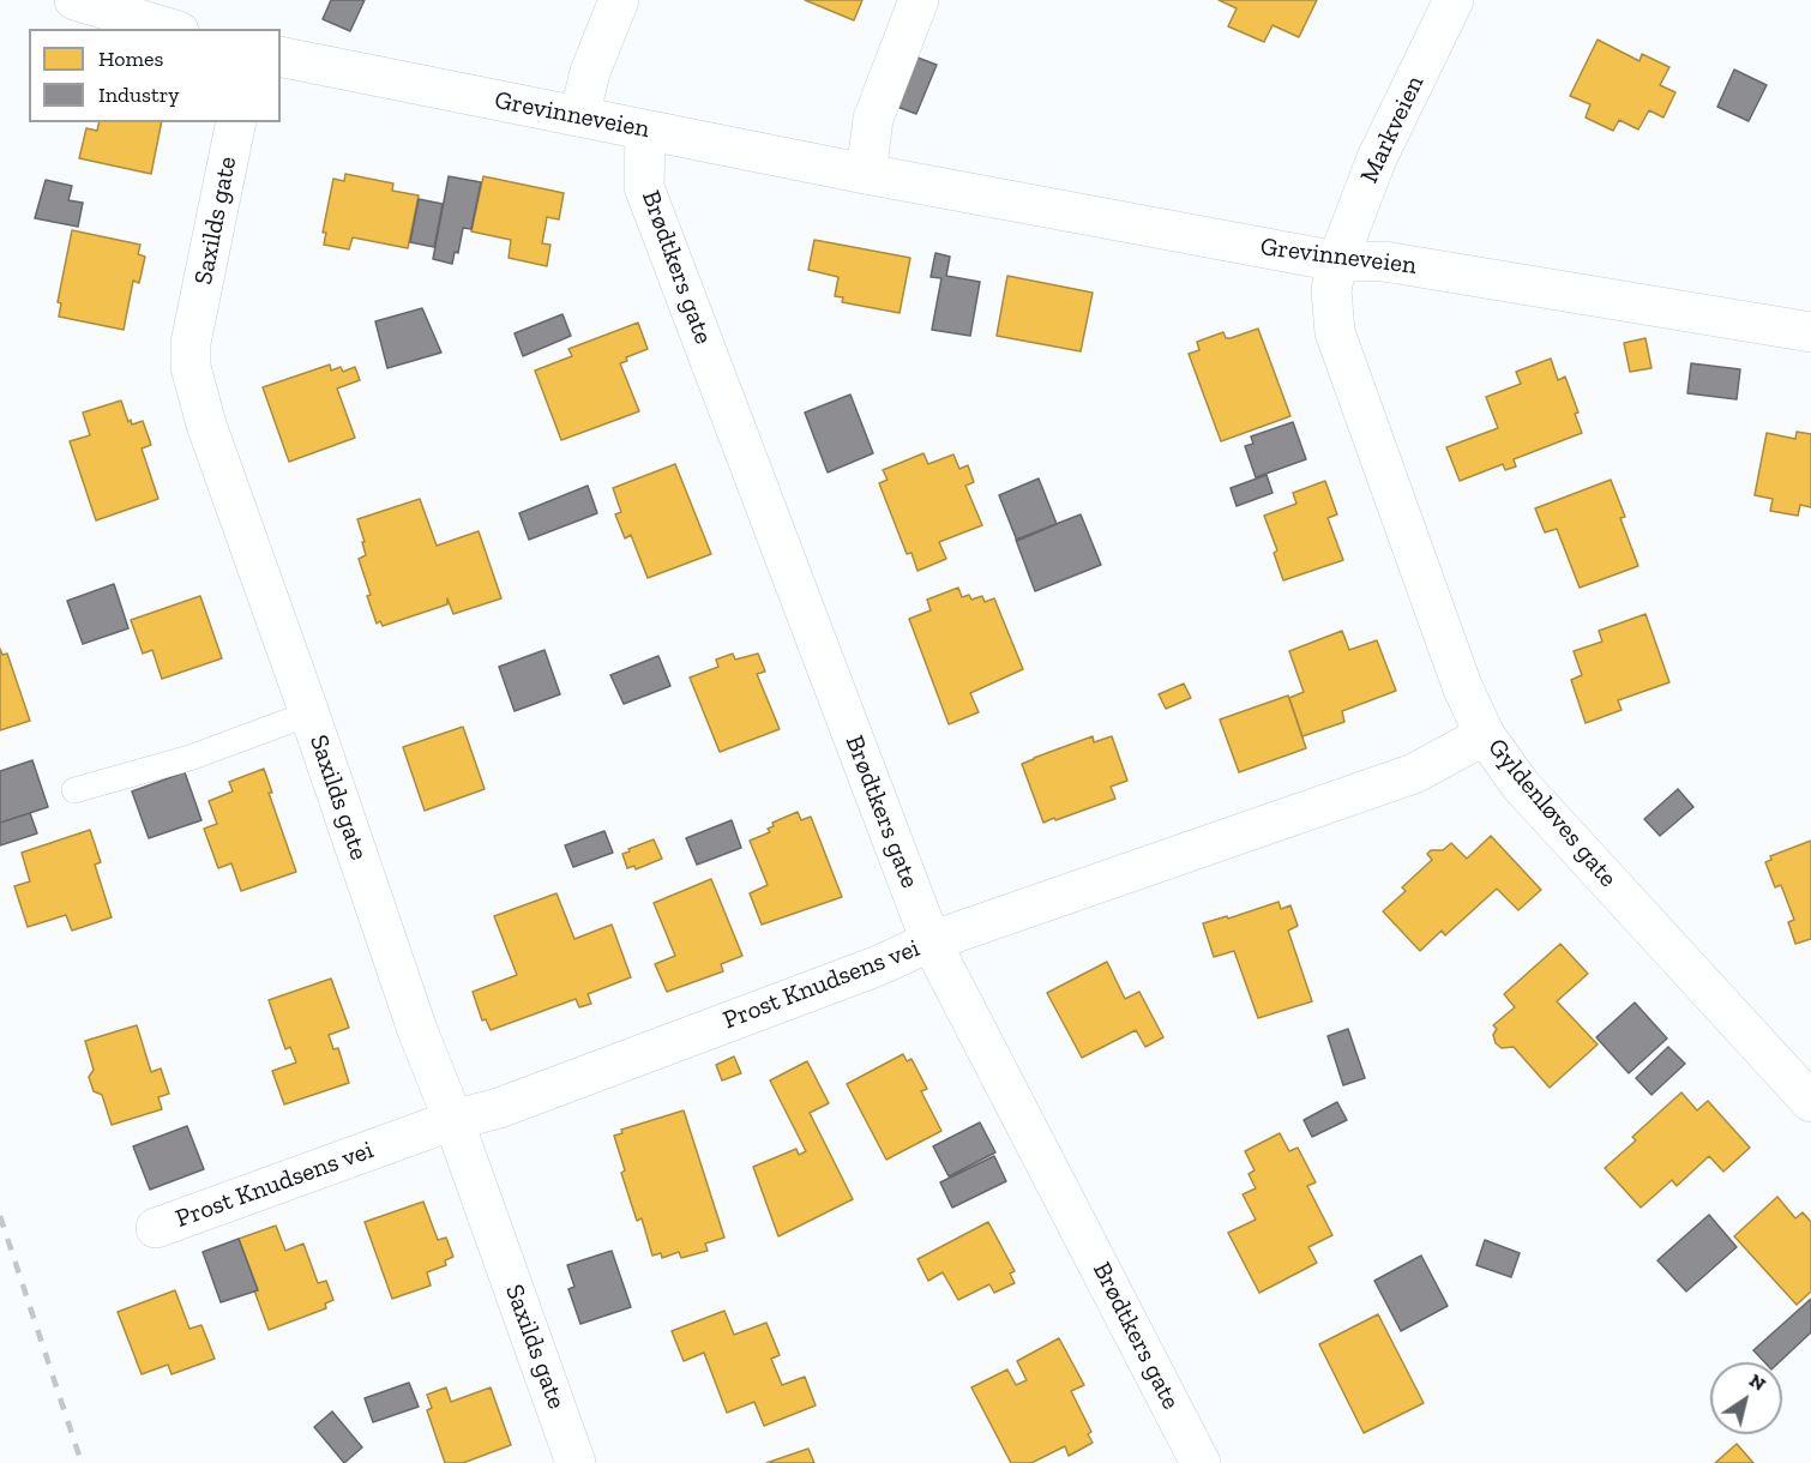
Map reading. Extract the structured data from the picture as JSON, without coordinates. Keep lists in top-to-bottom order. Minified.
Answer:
{"streets":{"street":["Grevinneveien","Markveien","Saxilds gate","Brødtkers gate","Gyldenløves gate","Prost Knudsens vei"]},"crossings":[["Grevinneveien","Markveien"],["Grevinneveien","Brødtkers gate"],["Grevinneveien","Gyldenløves gate"],["Markveien","Gyldenløves gate"],["Saxilds gate","Prost Knudsens vei"],["Brødtkers gate","Prost Knudsens vei"],["Gyldenløves gate","Prost Knudsens vei"]],"legend":["Homes","Industry"],"north":"top right"}
